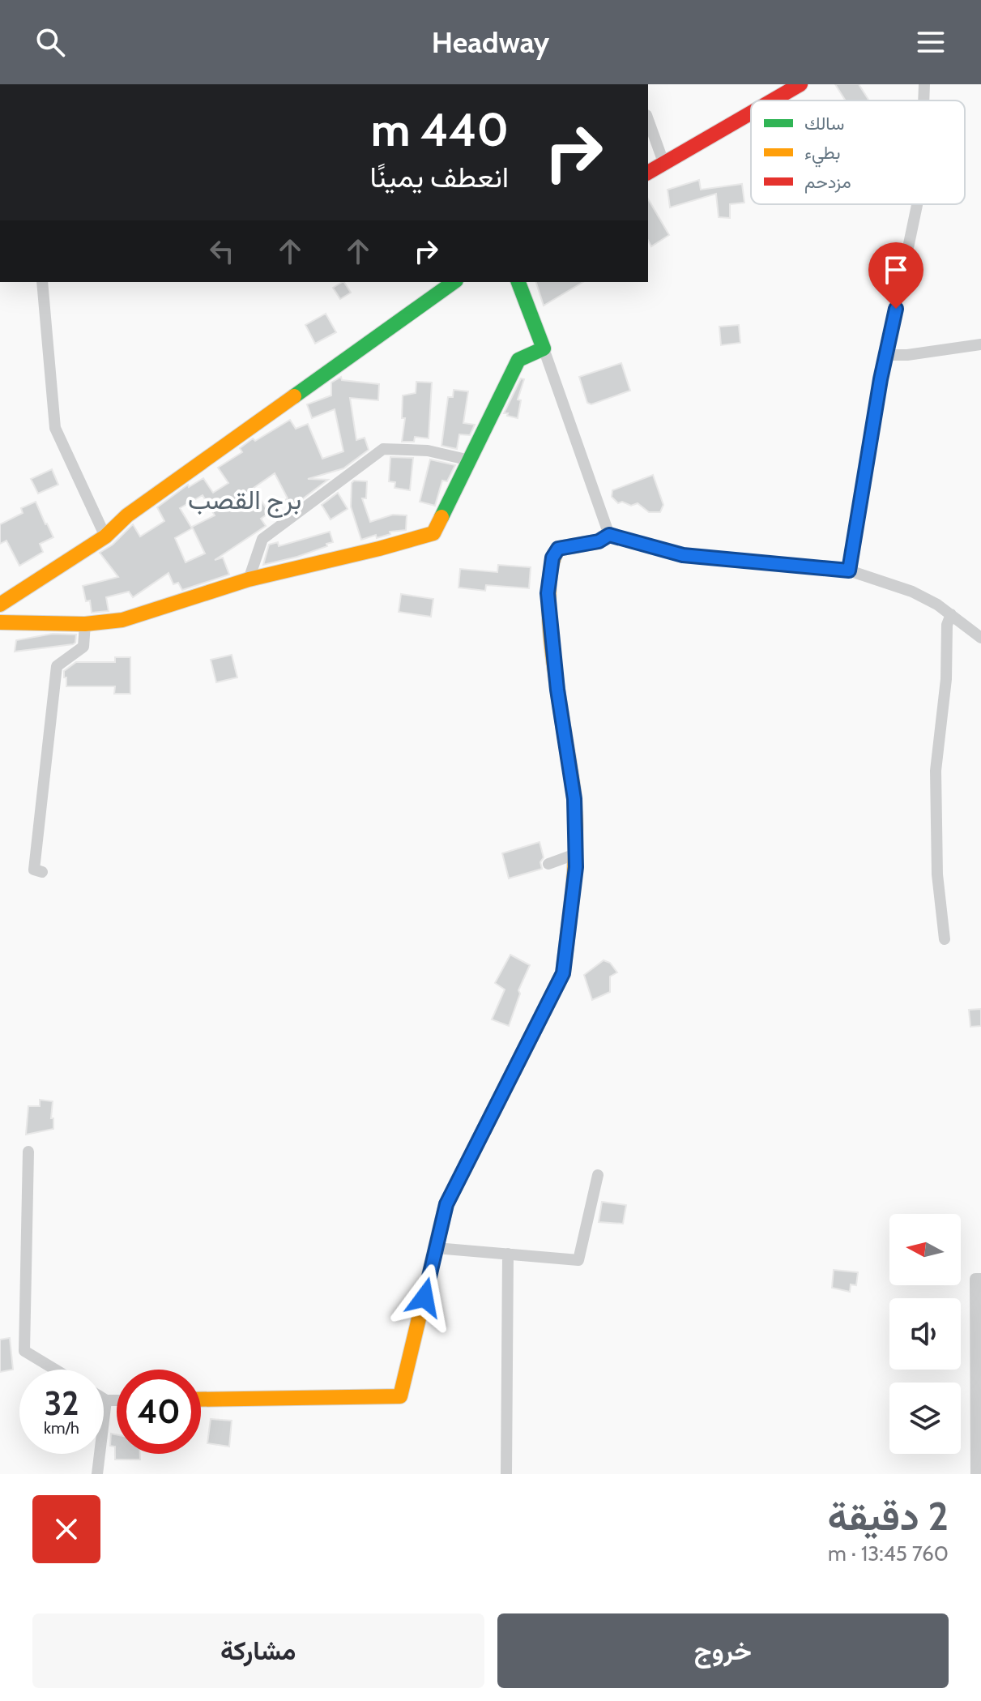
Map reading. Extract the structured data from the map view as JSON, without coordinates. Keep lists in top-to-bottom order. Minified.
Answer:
{"districts":["برج القصب"],"legend":["سالك","بطيء","مزدحم"],"north":"left","page":{"header":"Headway","turn":["440 m","انعطف يمينًا"],"speed":"32 km/h","limit":"40","heading":["2 دقيقة","760 m · 13:45"],"buttons":["خروج","مشاركة"]}}
